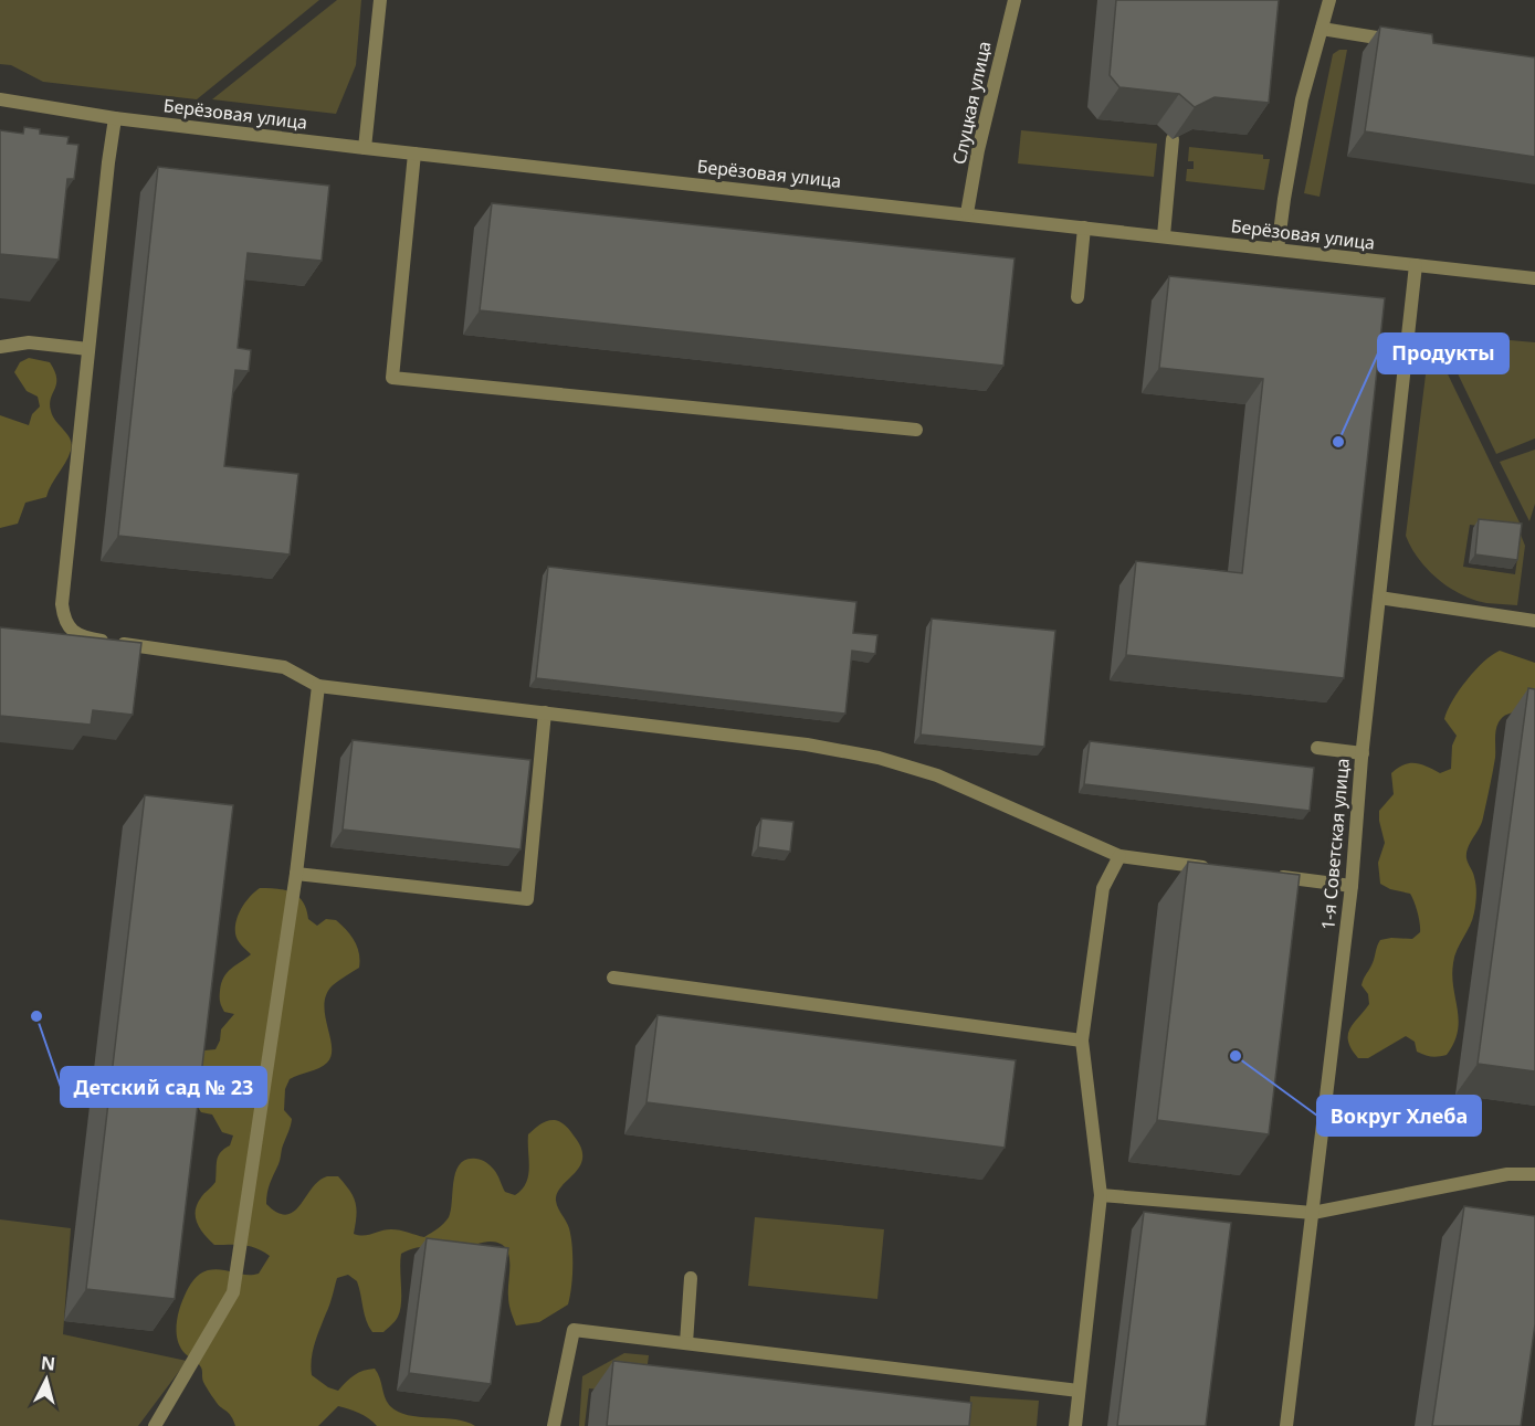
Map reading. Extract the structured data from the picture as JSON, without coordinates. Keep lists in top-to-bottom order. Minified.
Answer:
{"streets":{"street":["Слуцкая улица","Берёзовая улица","1-я Советская улица"]},"crossings":[["Слуцкая улица","Берёзовая улица"],["Берёзовая улица","1-я Советская улица"]],"places":["Продукты","Детский сад № 23","Вокруг Хлеба"],"north":"top"}
